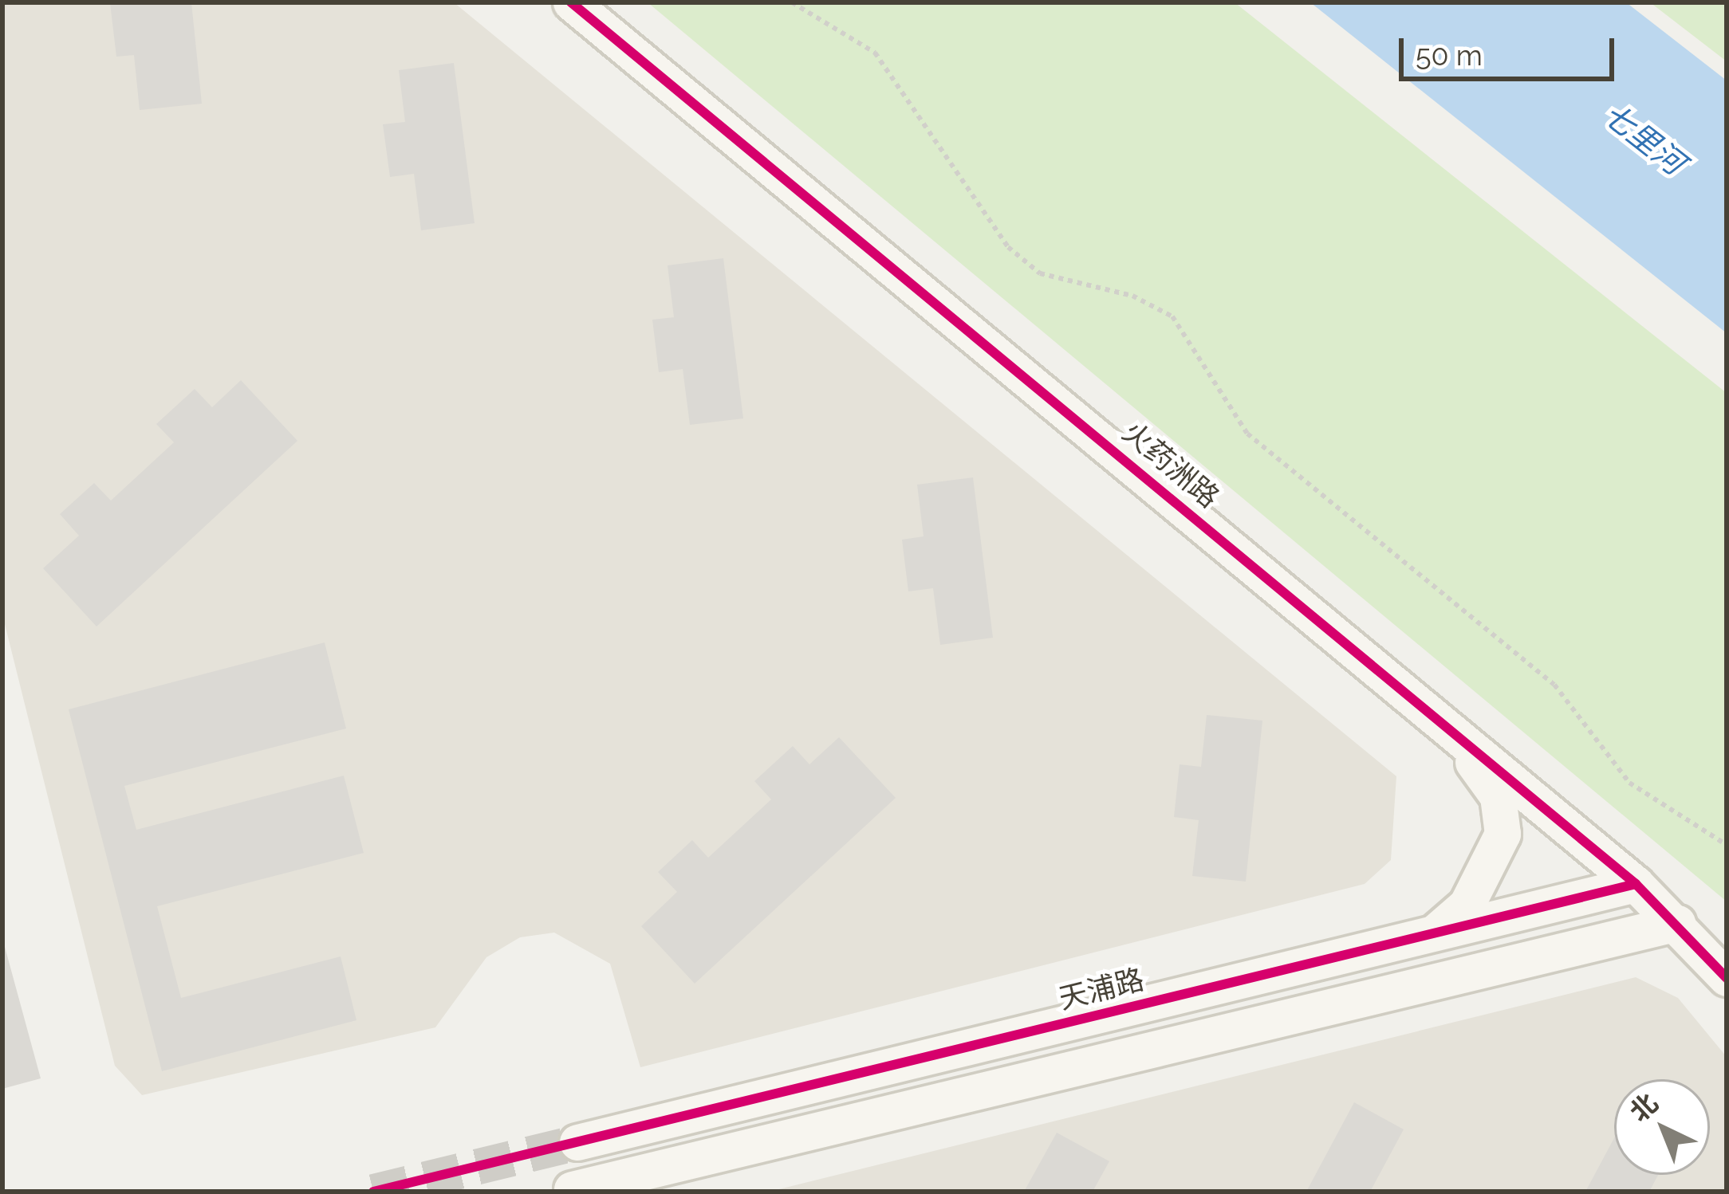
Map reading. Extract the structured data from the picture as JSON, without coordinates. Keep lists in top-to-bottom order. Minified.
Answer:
{"streets":{"street":["火药洲路","天浦路"]},"crossings":[["火药洲路","天浦路"]],"water":["七里河"],"scale_bar":"50 m","north":"top left"}
